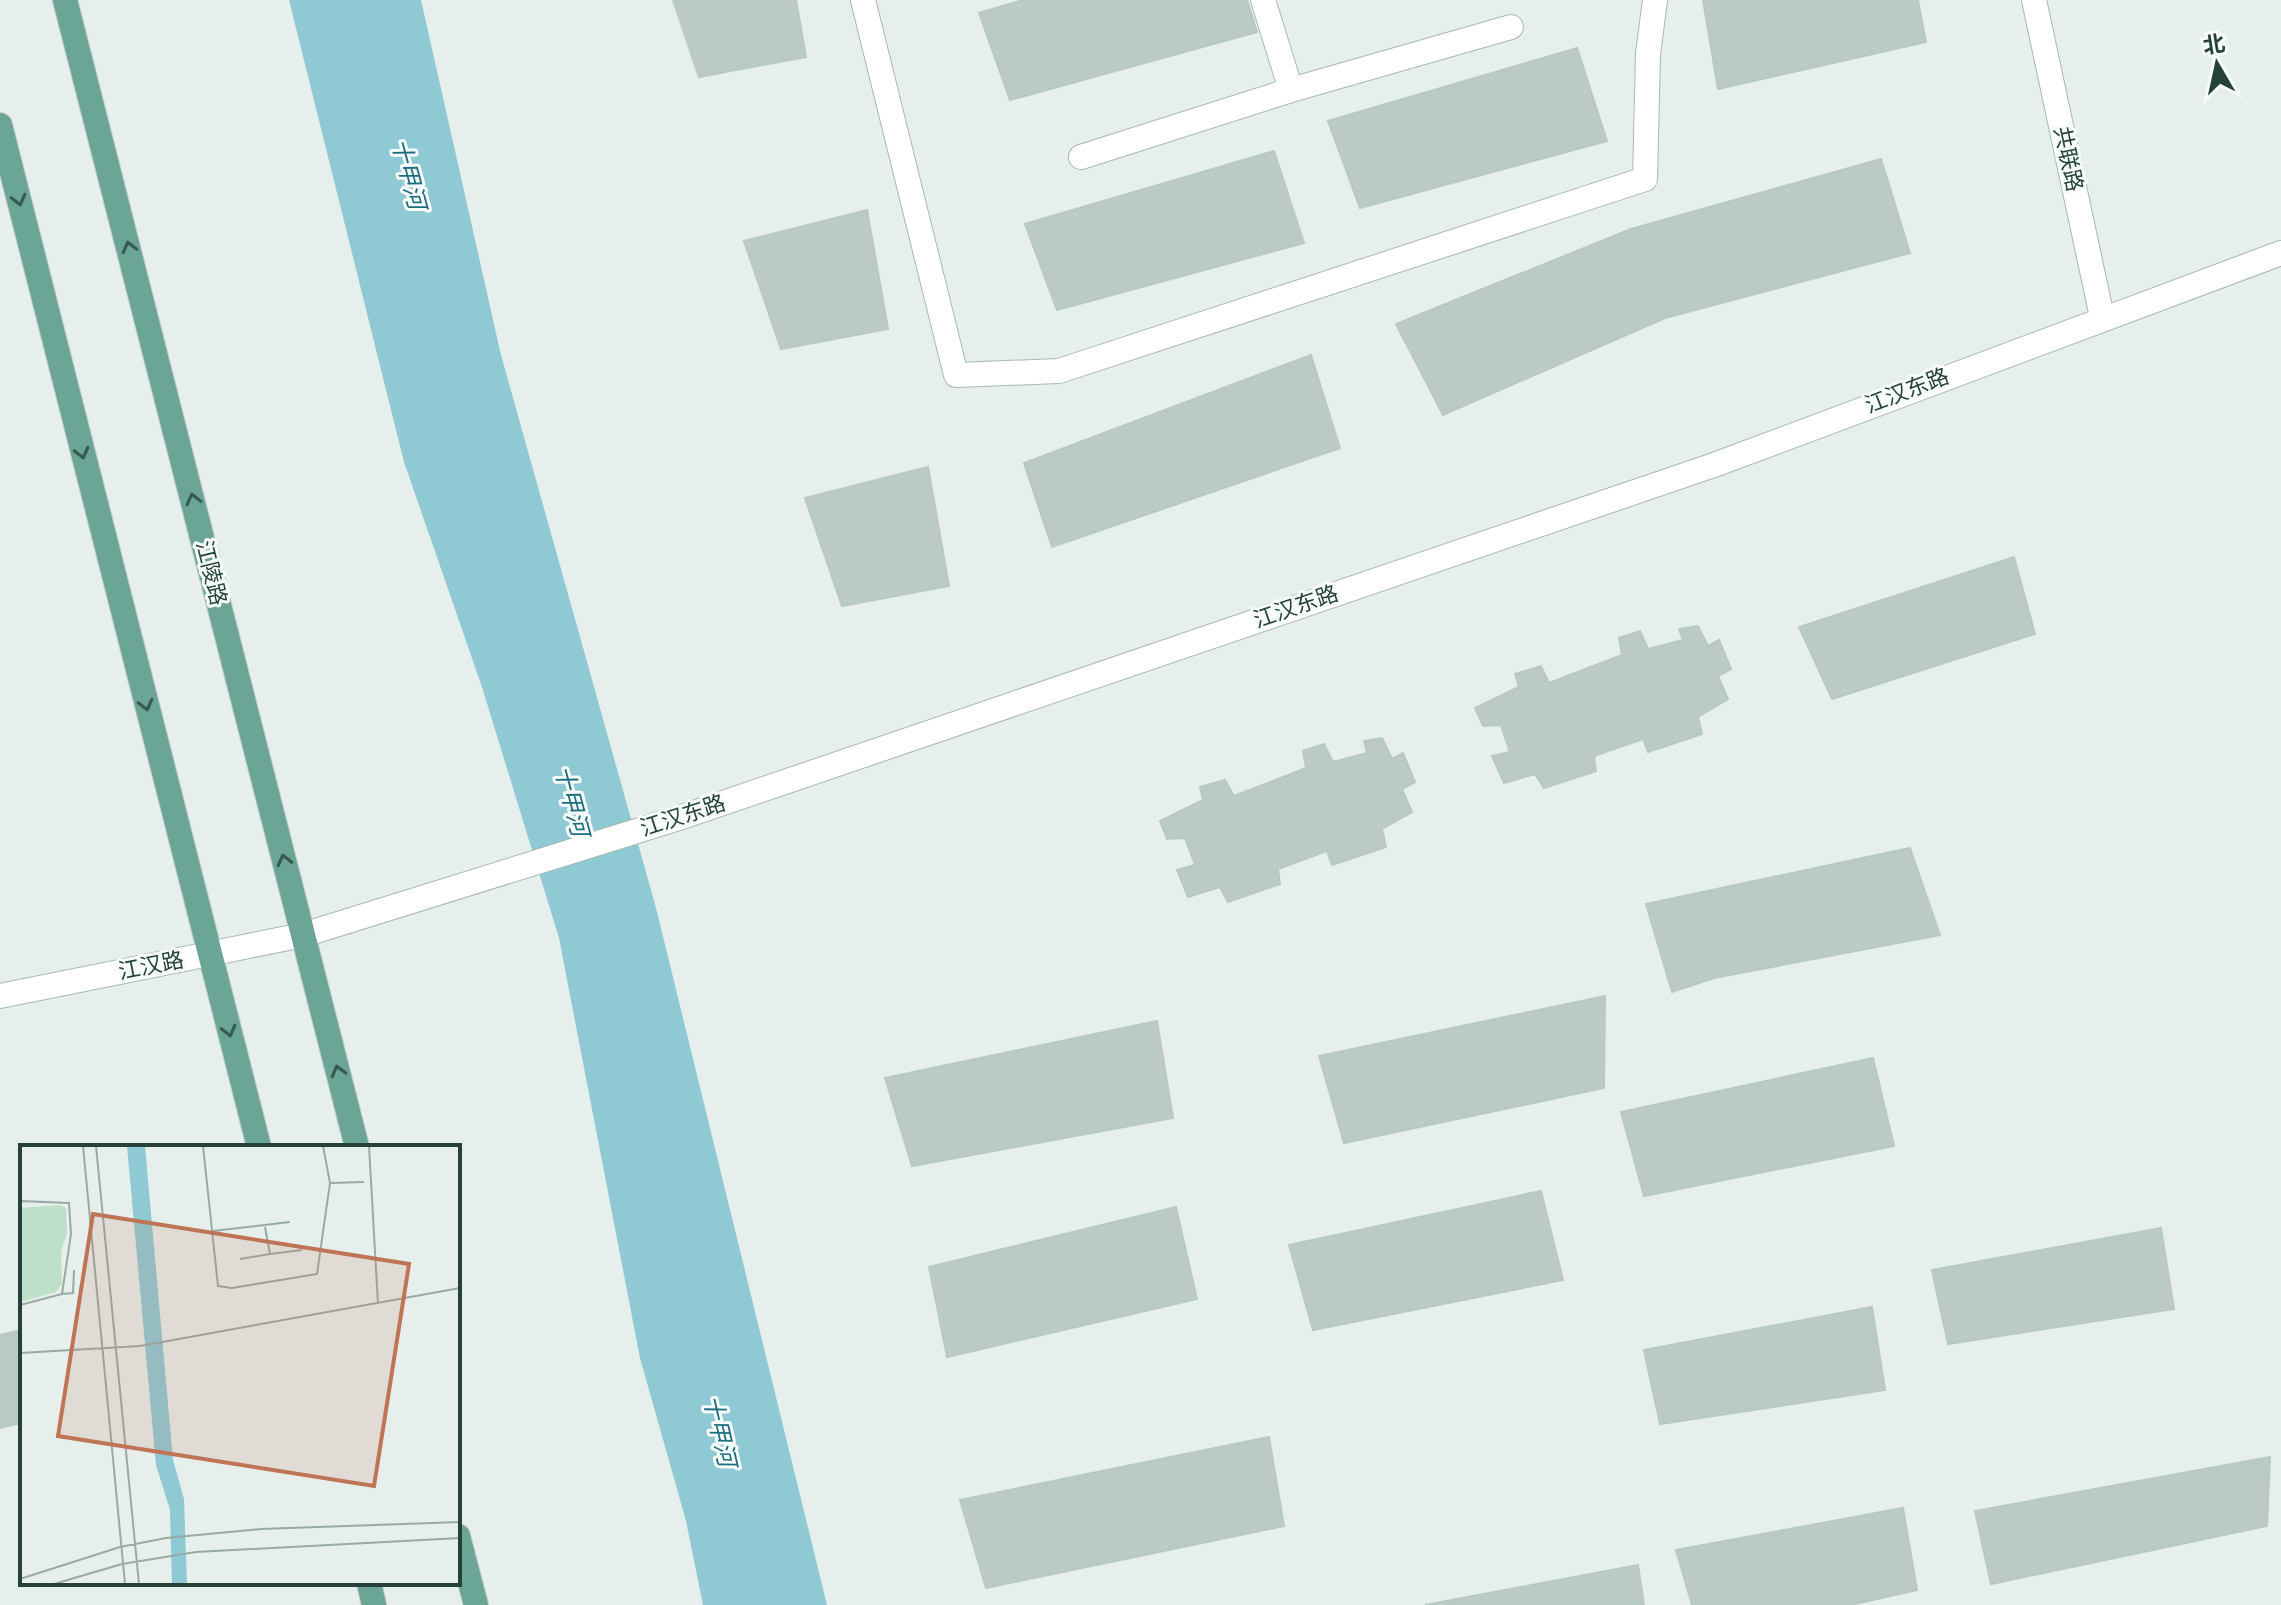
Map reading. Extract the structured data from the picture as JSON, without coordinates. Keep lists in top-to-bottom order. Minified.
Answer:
{"streets":{"main road":["江陵路"],"street":["共联路","江汉东路","江汉路"]},"crossings":[["共联路","江汉东路"],["江汉东路","江陵路"],["江汉东路","江汉路"],["江陵路","江汉路"]],"water":["十甲河"],"north":"top"}
